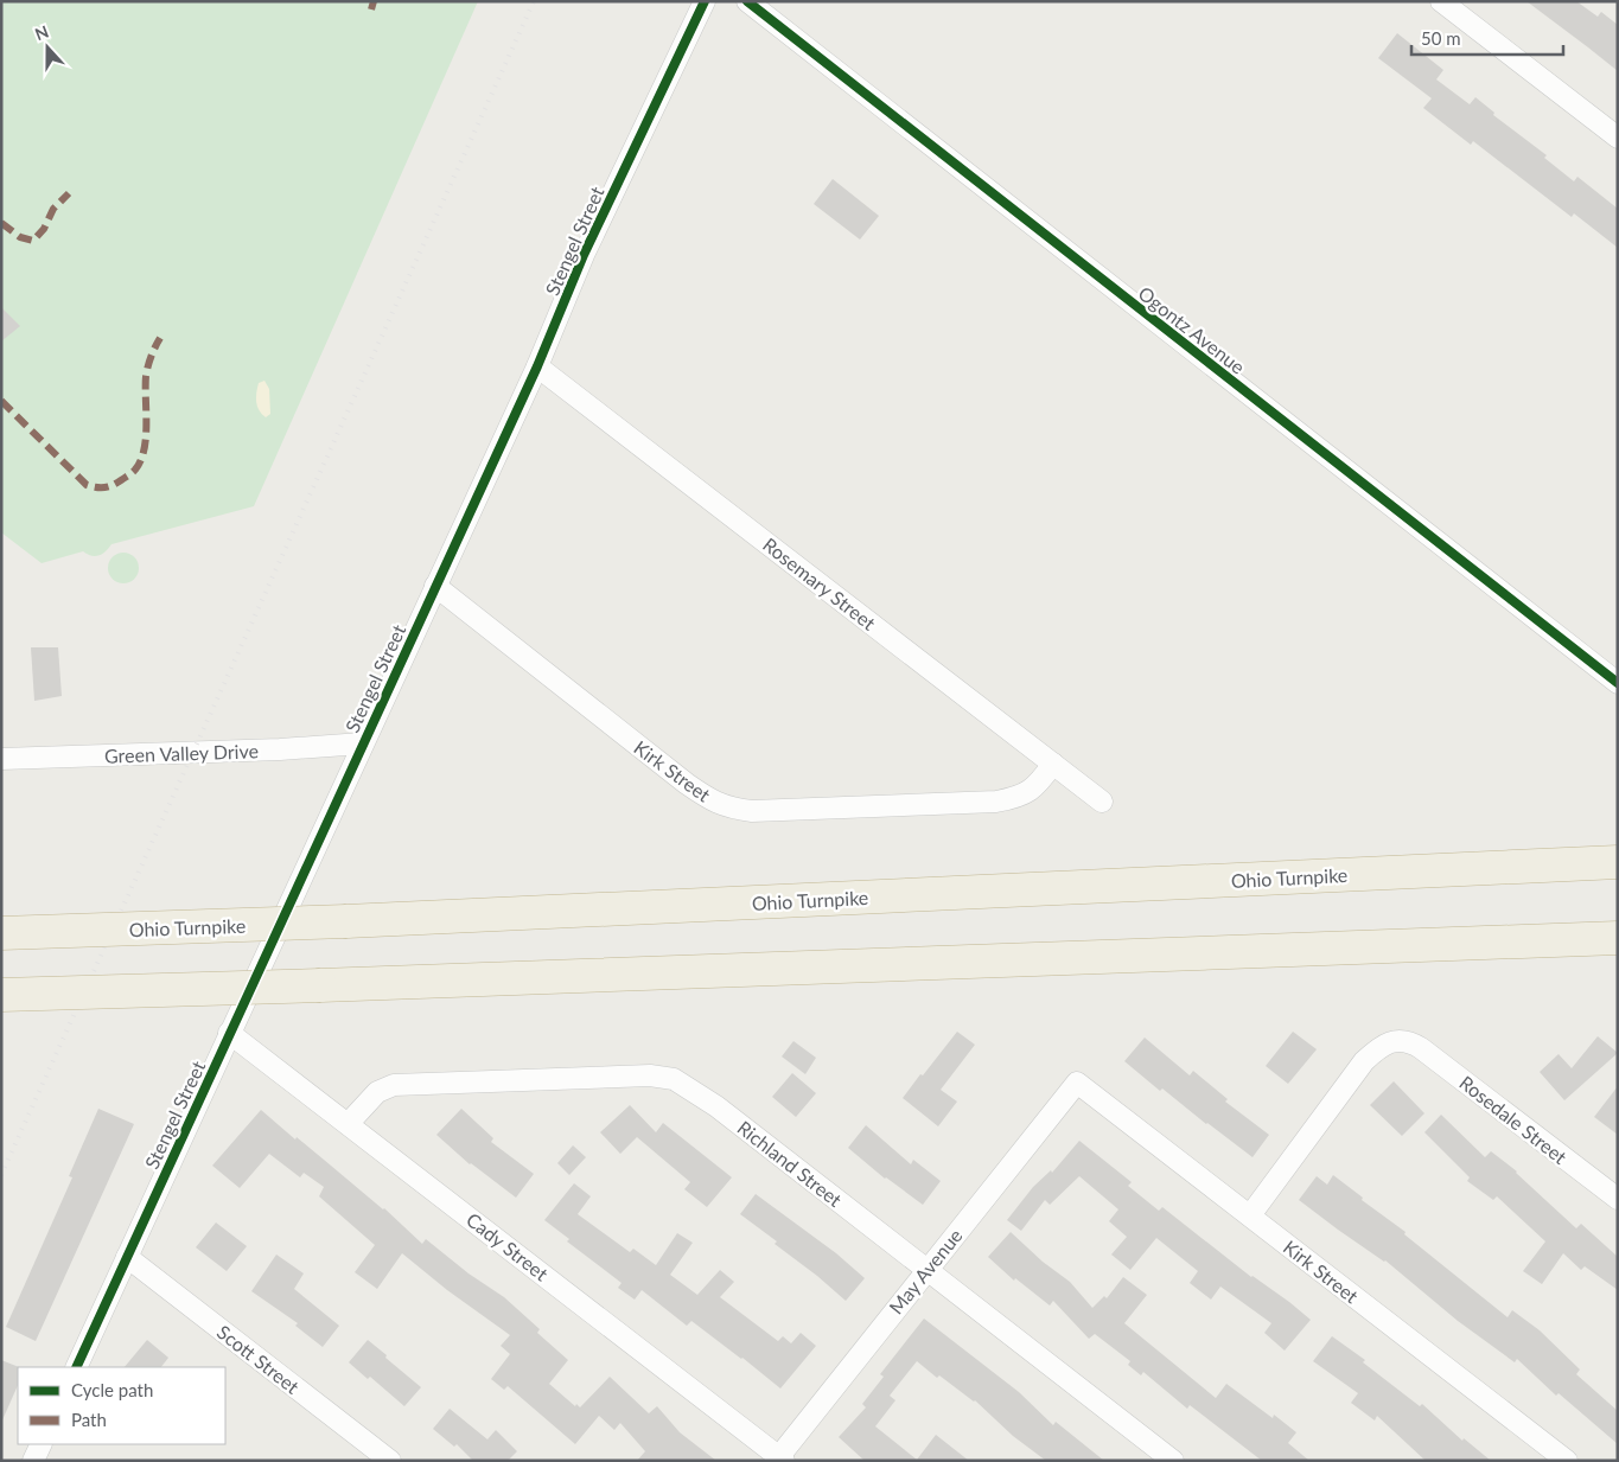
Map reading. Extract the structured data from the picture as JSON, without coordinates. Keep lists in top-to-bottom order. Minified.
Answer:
{"streets":{"highway":["Ohio Turnpike"],"street":["Stengel Street","Ogontz Avenue","Rosemary Street","Green Valley Drive","Kirk Street","Rosedale Street","Richland Street","Cady Street","May Avenue","Scott Street"]},"crossings":[["Stengel Street","Rosemary Street"],["Stengel Street","Green Valley Drive"],["Stengel Street","Kirk Street"],["Stengel Street","Cady Street"],["Stengel Street","Scott Street"],["Rosemary Street","Kirk Street"],["Kirk Street","Rosedale Street"],["Kirk Street","May Avenue"],["Richland Street","Cady Street"],["Richland Street","May Avenue"],["Cady Street","May Avenue"]],"legend":["Cycle path","Path"],"scale_bar":"50 m","north":"top"}
